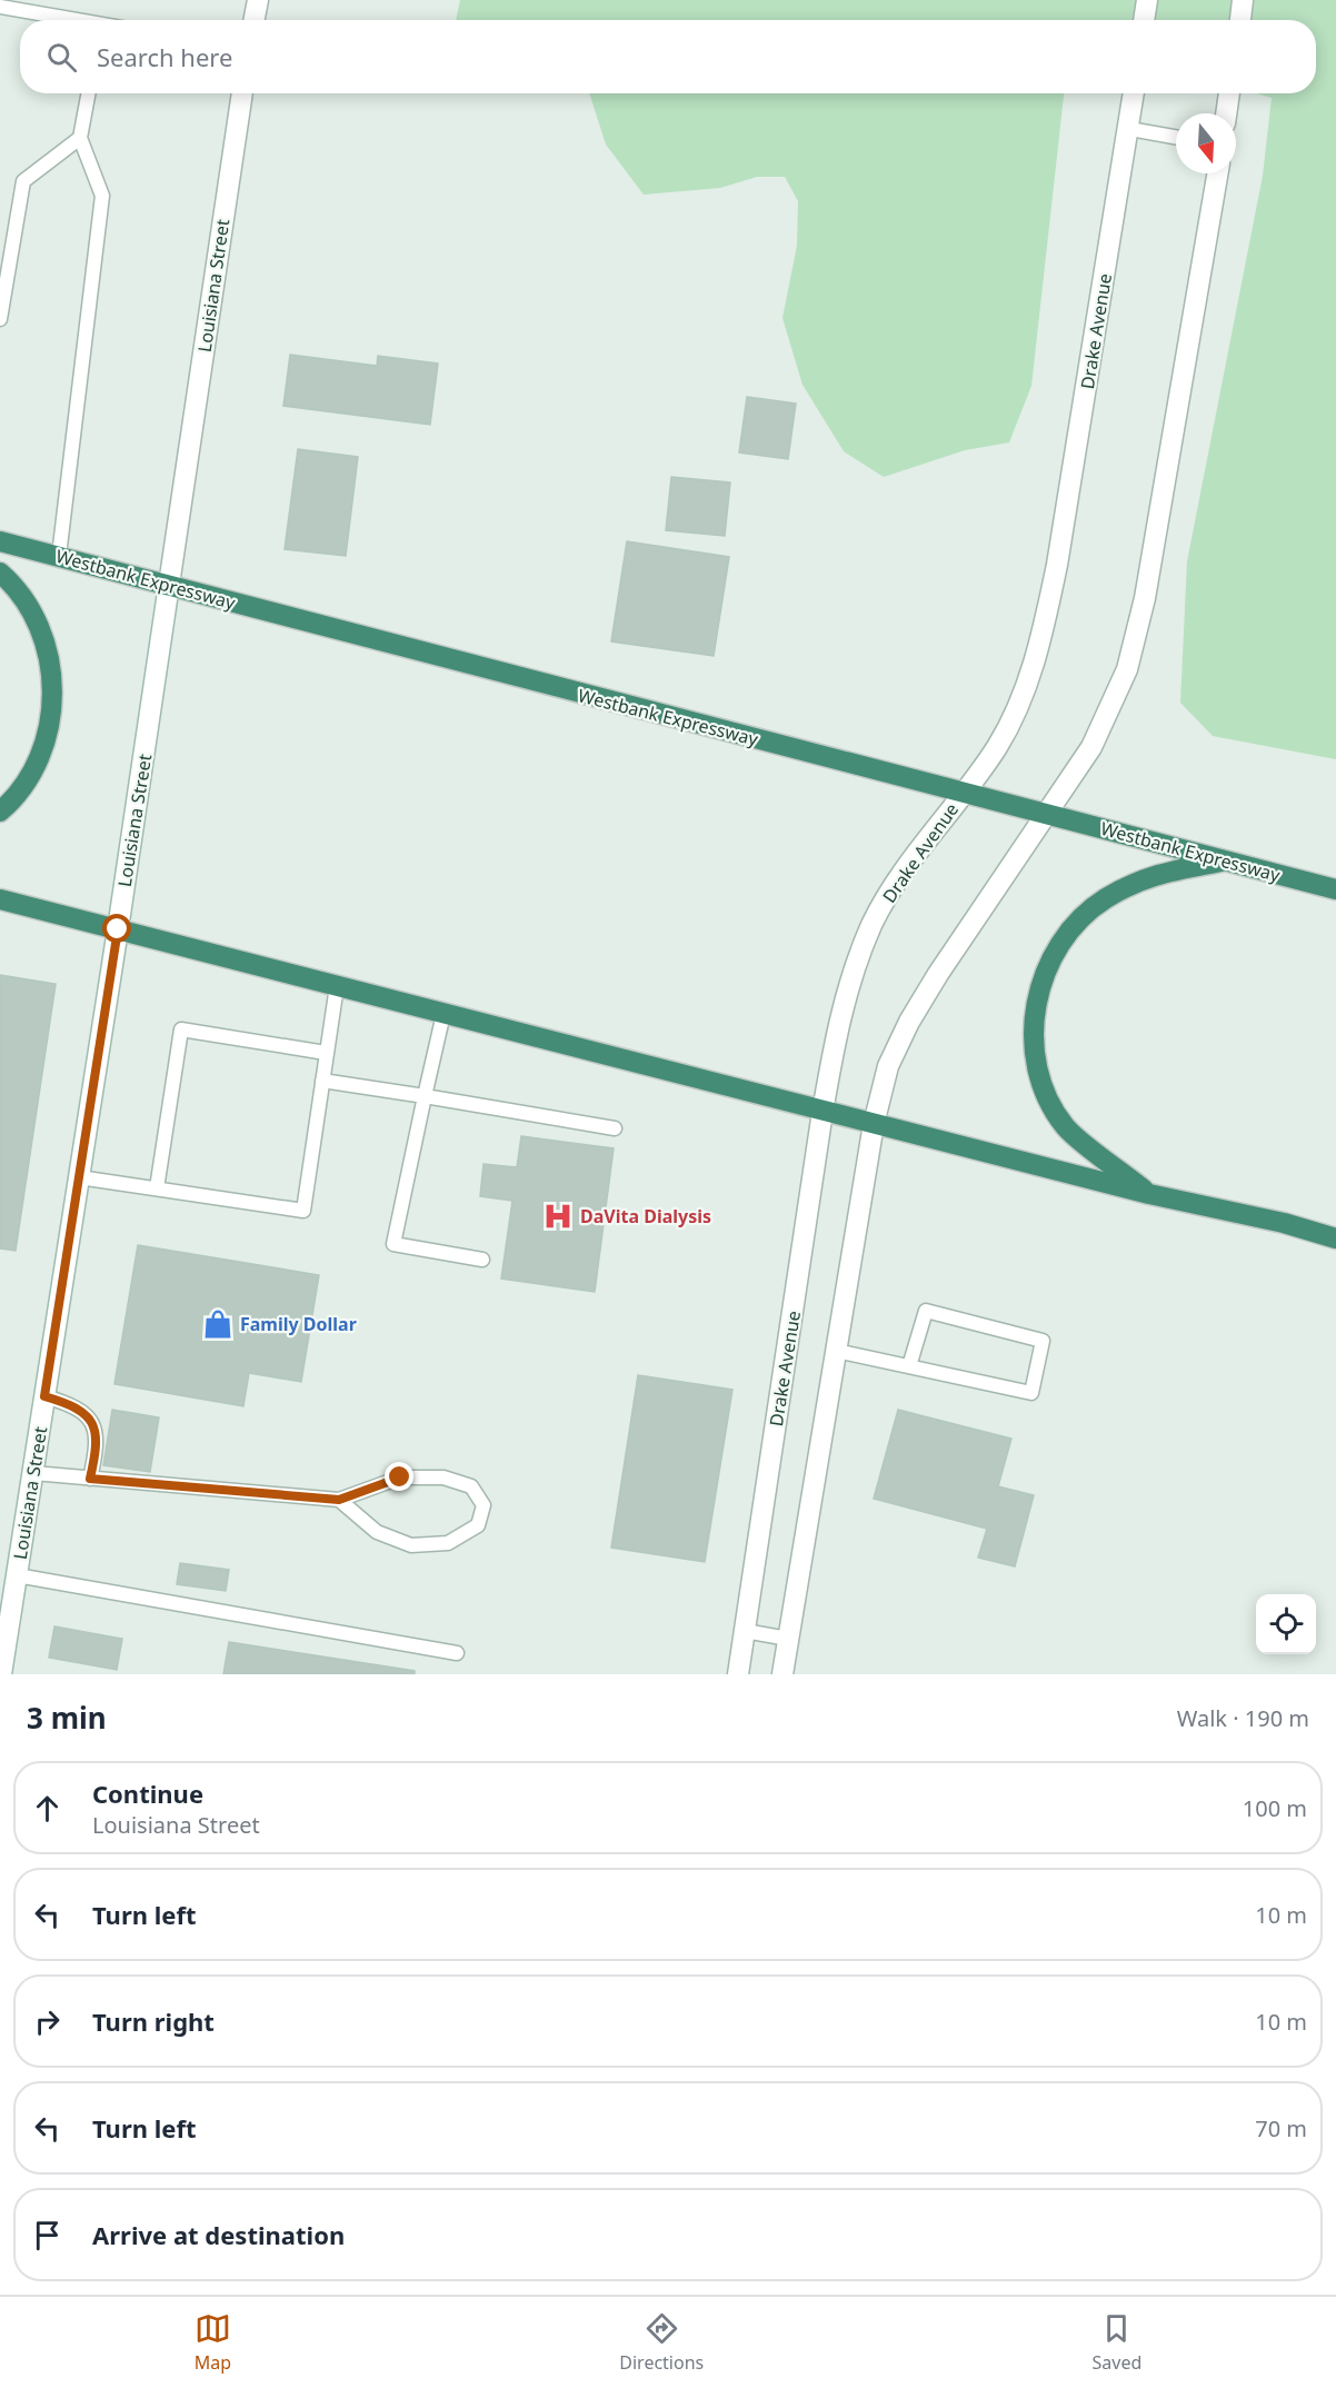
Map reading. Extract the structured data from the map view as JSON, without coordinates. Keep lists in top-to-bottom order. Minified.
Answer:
{"streets":{"highway":["Westbank Expressway"],"street":["Louisiana Street","Drake Avenue"]},"crossings":[["Louisiana Street","Westbank Expressway"],["Drake Avenue","Westbank Expressway"]],"places":{"hospital":["DaVita Dialysis"],"shop":["Family Dollar"]},"north":"bottom","page":{"search":"Search here","heading":["3 min","Walk · 190 m"],"list":[["Continue","Louisiana Street","100 m"],["Turn left","10 m"],["Turn right","10 m"],["Turn left","70 m"],"Arrive at destination"],"nav":["Map","Directions","Saved"]}}
